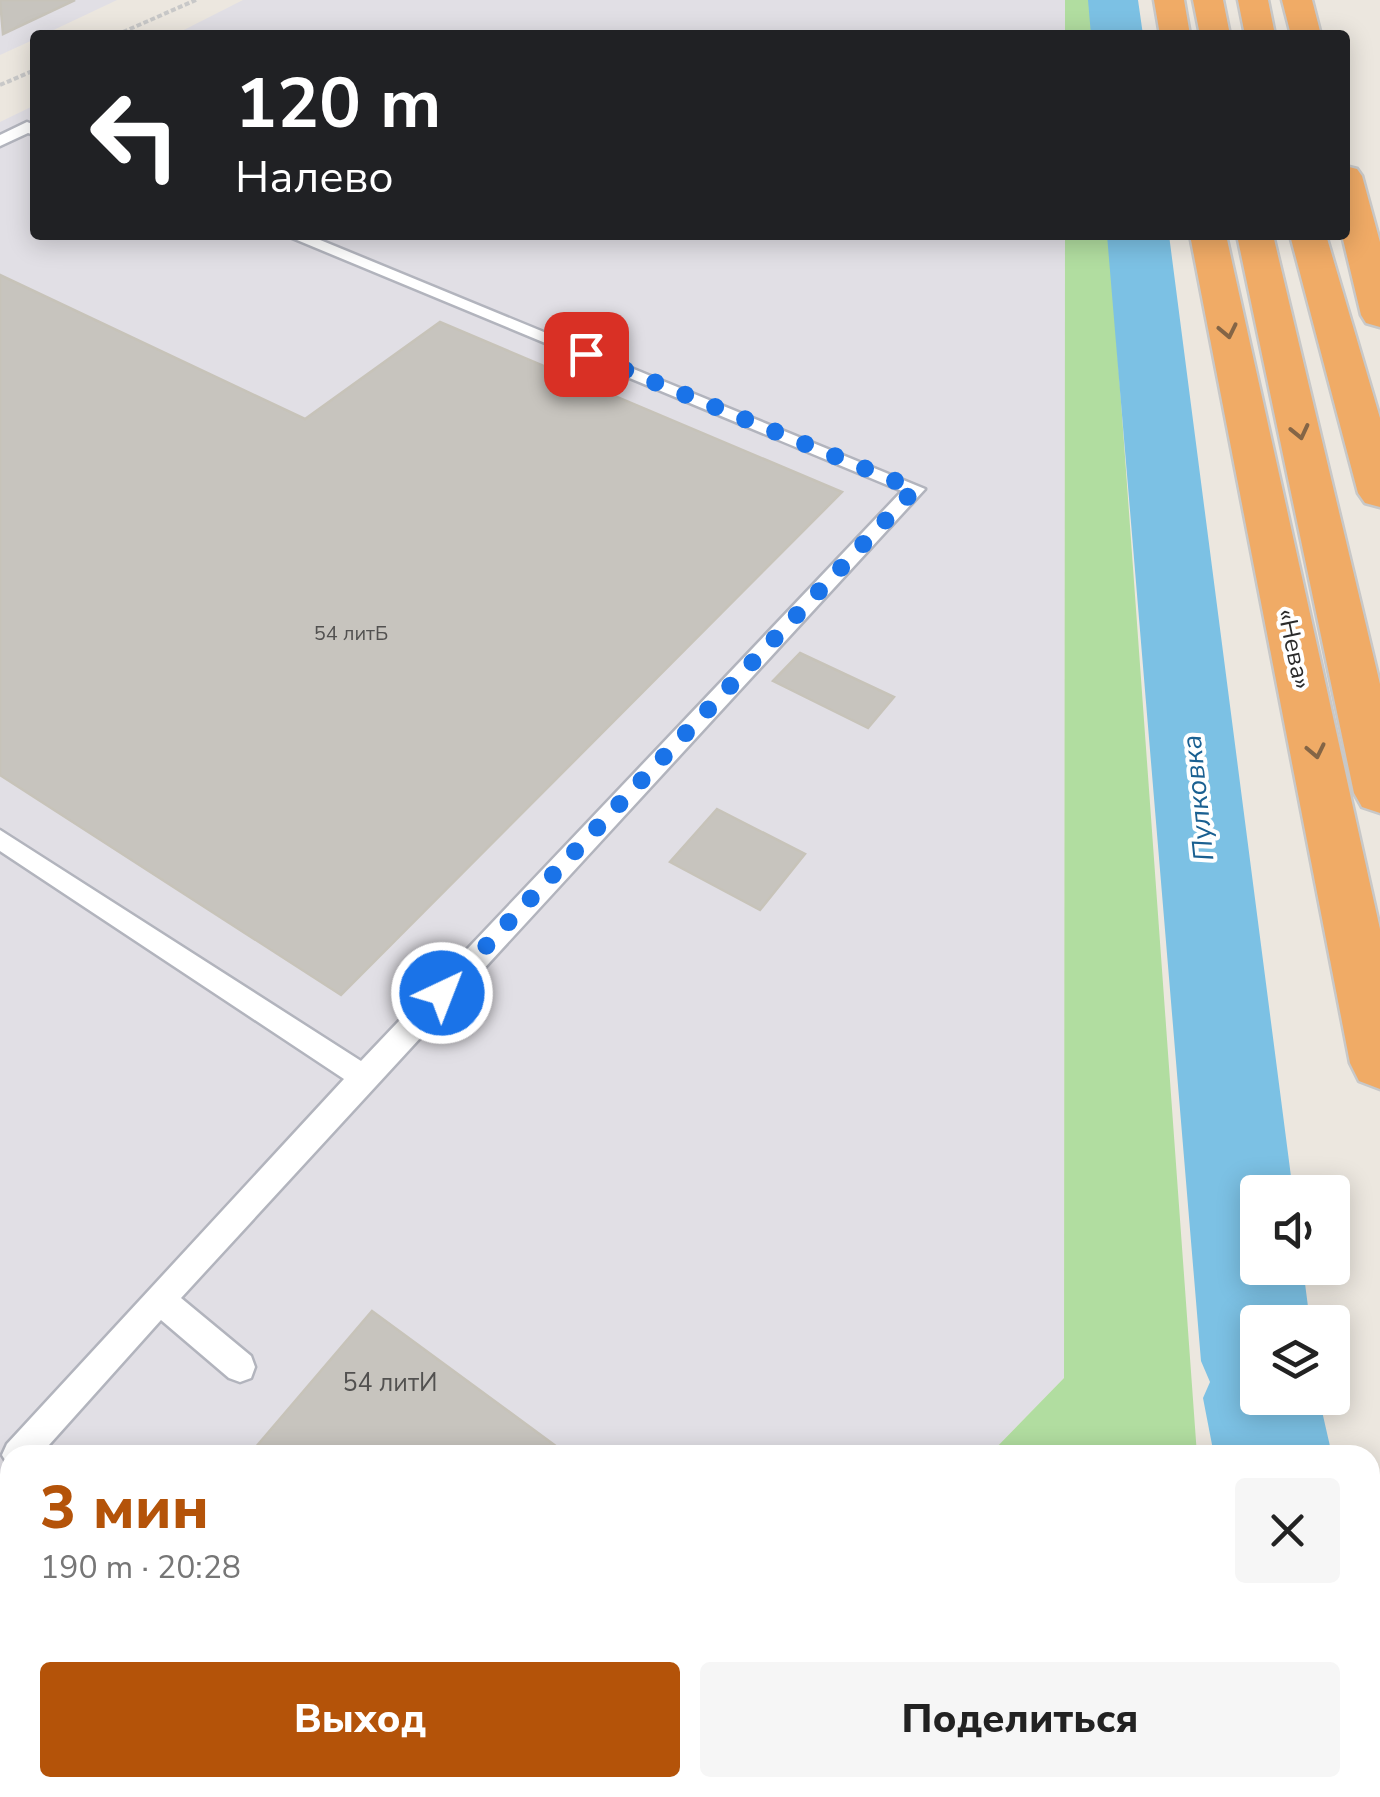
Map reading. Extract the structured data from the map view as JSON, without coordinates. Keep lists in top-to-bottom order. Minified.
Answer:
{"streets":{"highway":["«Нева»"]},"one_way":["«Нева»"],"water":["Пулковка"],"house_numbers":["54 литБ","54 литИ"],"page":{"turn":["120 m","Налево"],"heading":["3 мин","190 m · 20:28"],"buttons":["Выход","Поделиться"]}}
